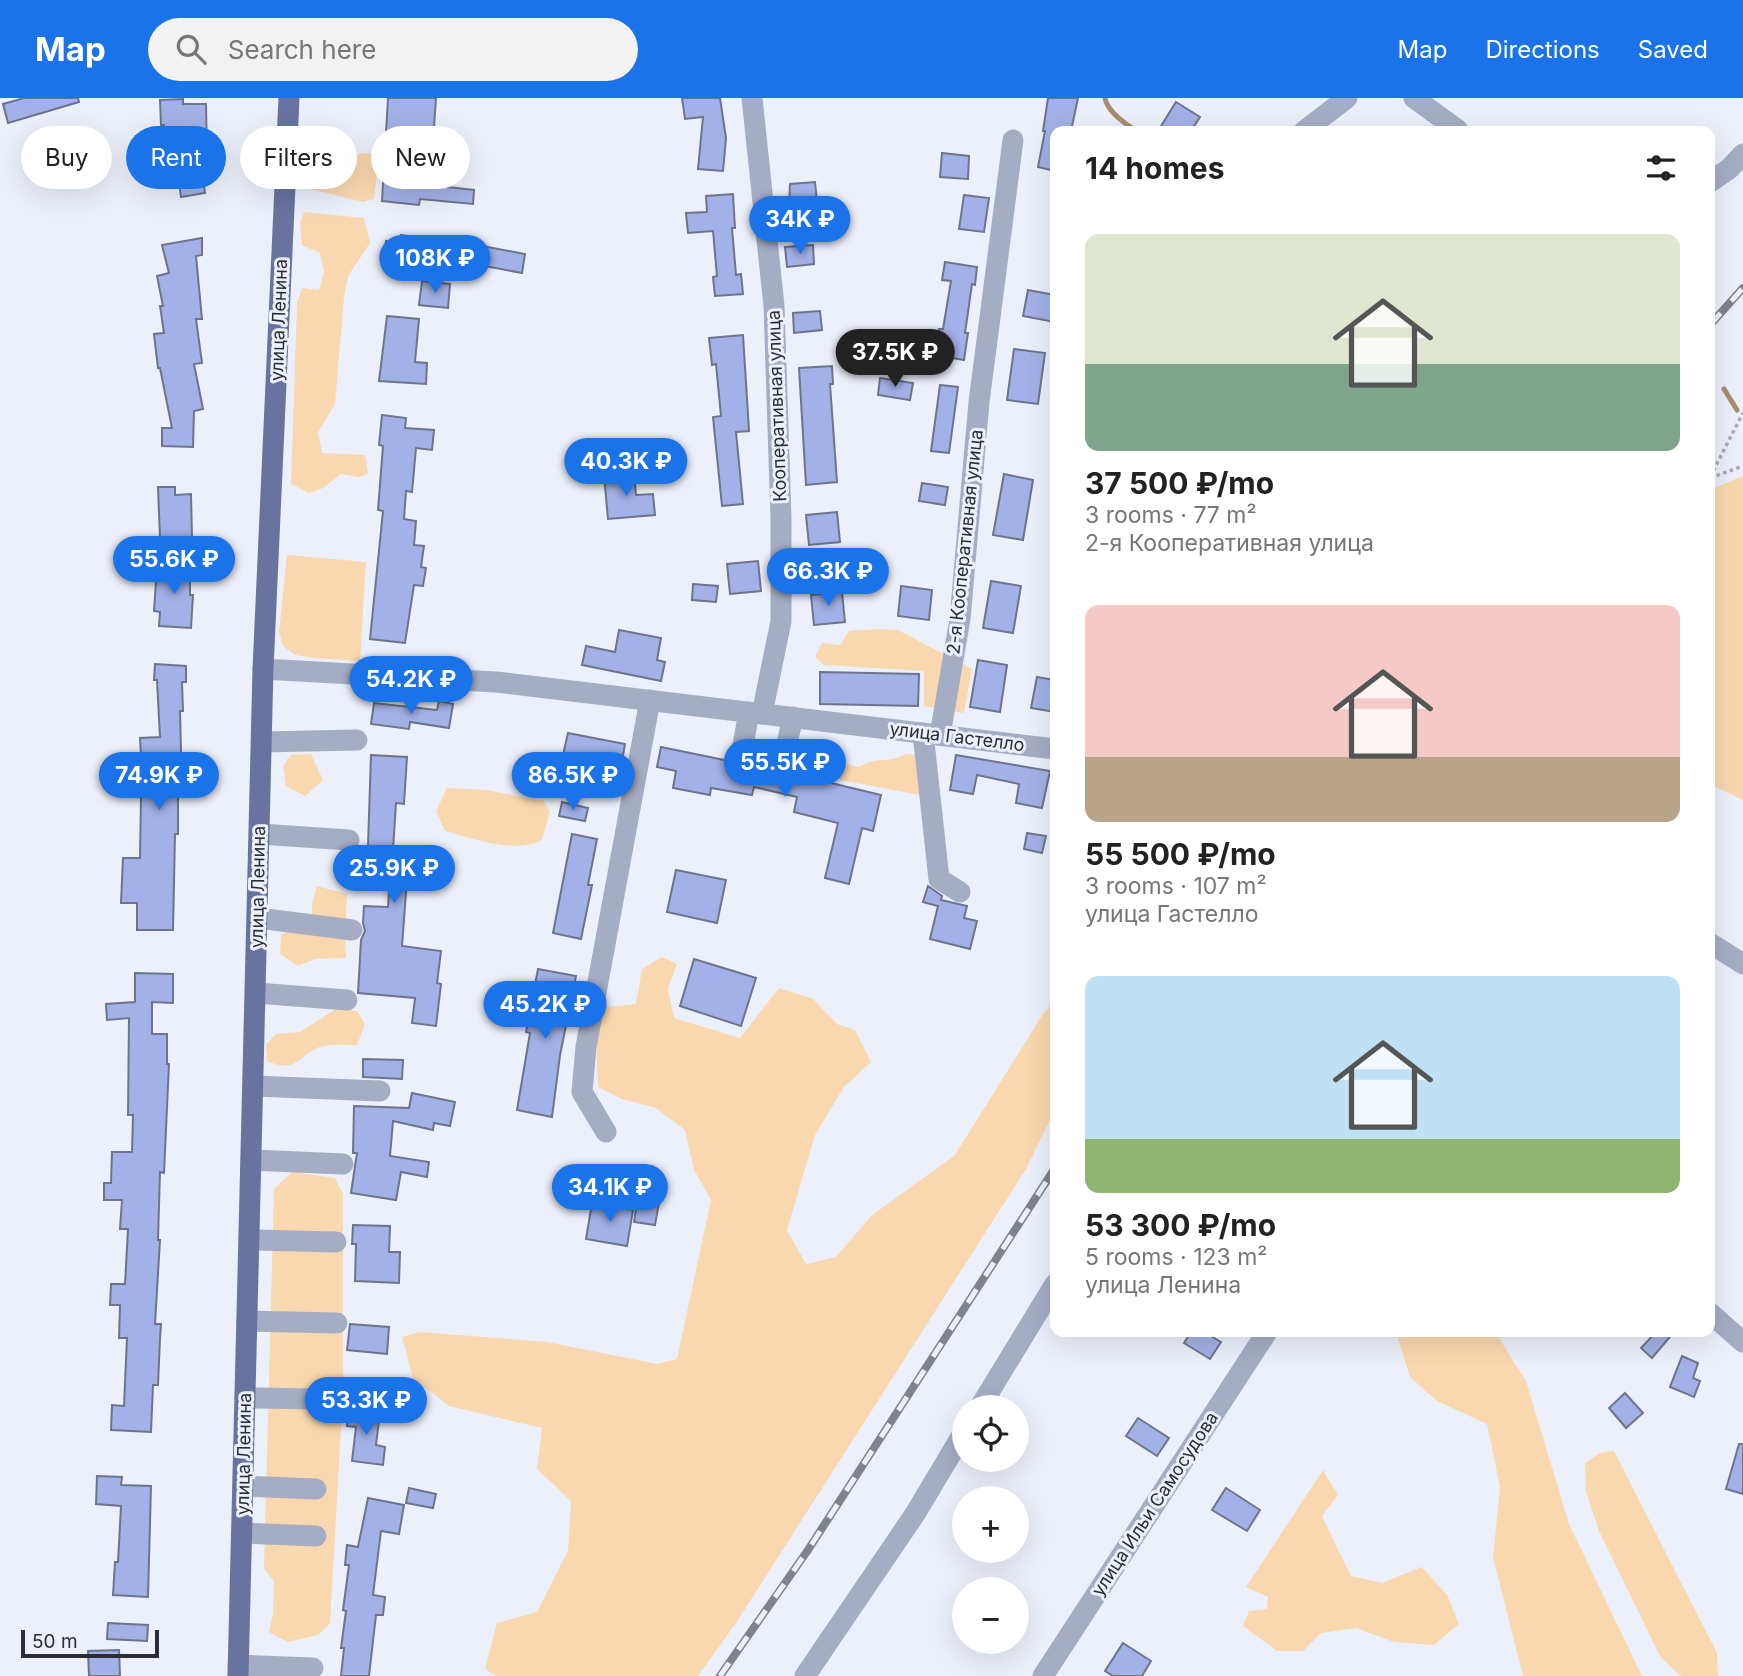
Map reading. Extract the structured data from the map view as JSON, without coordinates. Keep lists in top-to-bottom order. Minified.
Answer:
{"streets":{"main road":["улица Ленина"],"street":["Кооперативная улица","2-я Кооперативная улица","улица Гастелло","улица Ильи Самосудова"]},"crossings":[["улица Ленина","улица Гастелло"],["Кооперативная улица","улица Гастелло"],["2-я Кооперативная улица","улица Гастелло"]],"scale_bar":"50 m","page":{"header":"Map","search":"Search here","nav":["Map","Directions","Saved"],"chip":["Buy","Rent","Filters","New"],"heading":"14 homes","price":["34K ₽","108K ₽","37.5K ₽","40.3K ₽","55.6K ₽","66.3K ₽","54.2K ₽","55.5K ₽","74.9K ₽","86.5K ₽","25.9K ₽","45.2K ₽","34.1K ₽","53.3K ₽"],"list":[{"name":"37 500 ₽/mo","note":"3 rooms · 77 m² · 2-я Кооперативная улица"},{"name":"55 500 ₽/mo","note":"3 rooms · 107 m² · улица Гастелло"},{"name":"53 300 ₽/mo","note":"5 rooms · 123 m² · улица Ленина"}],"map_buttons":["+","−"],"scale":"50 m"}}
